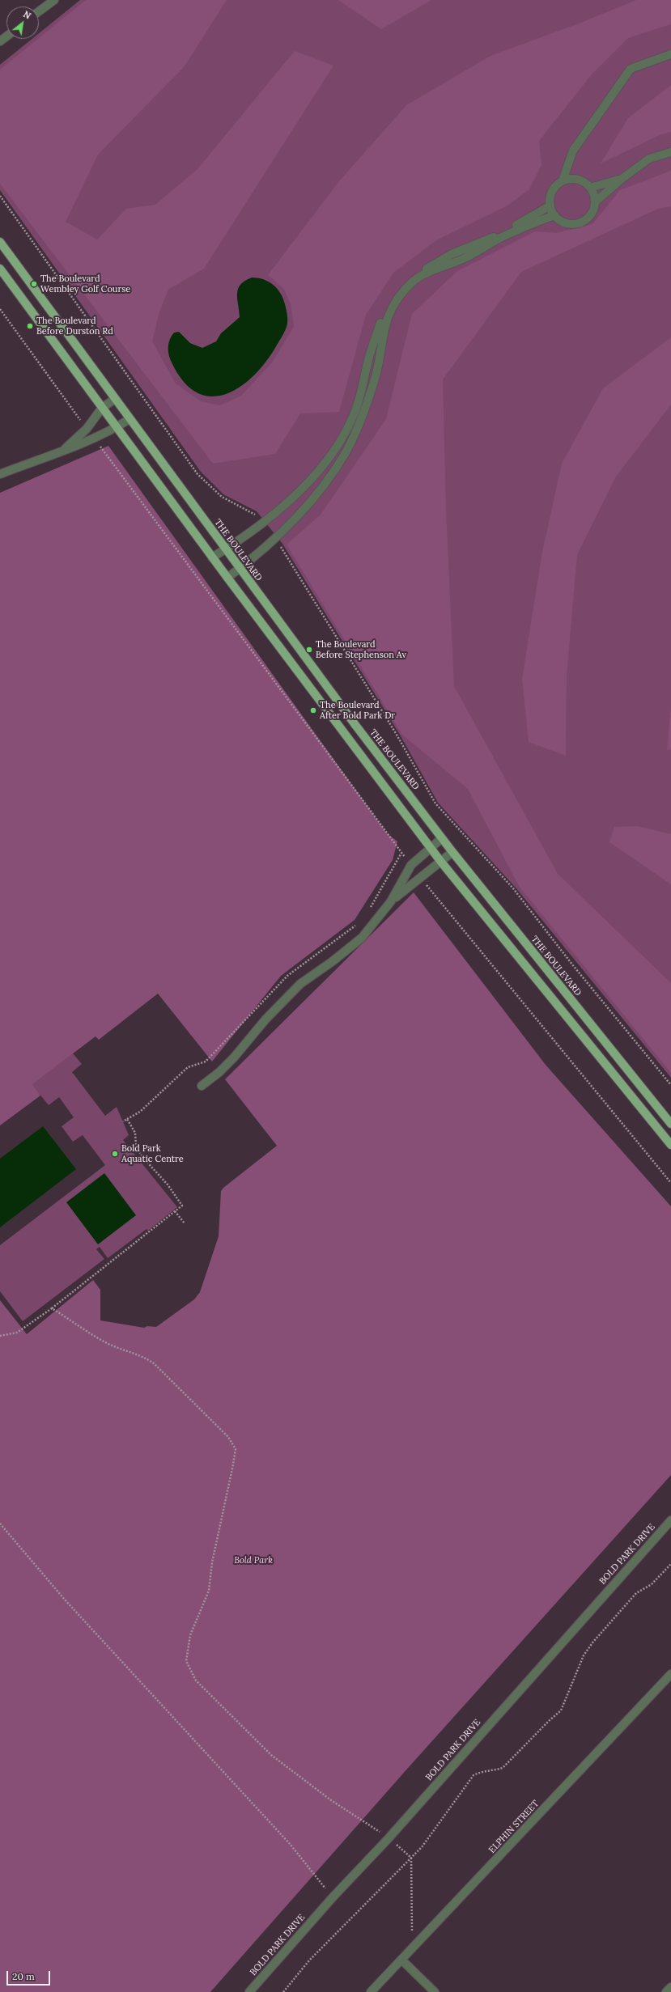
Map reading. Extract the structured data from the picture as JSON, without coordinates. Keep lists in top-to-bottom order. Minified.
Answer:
{"streets":{"main road":["THE BOULEVARD"],"street":["BOLD PARK DRIVE","ELPHIN STREET"]},"parks":["Bold Park"],"places":["The Boulevard Wembley Golf Course","The Boulevard Before Durston Rd","The Boulevard Before Stephenson Av","The Boulevard After Bold Park Dr","Bold Park Aquatic Centre"],"scale_bar":"20 m","north":"top right"}
